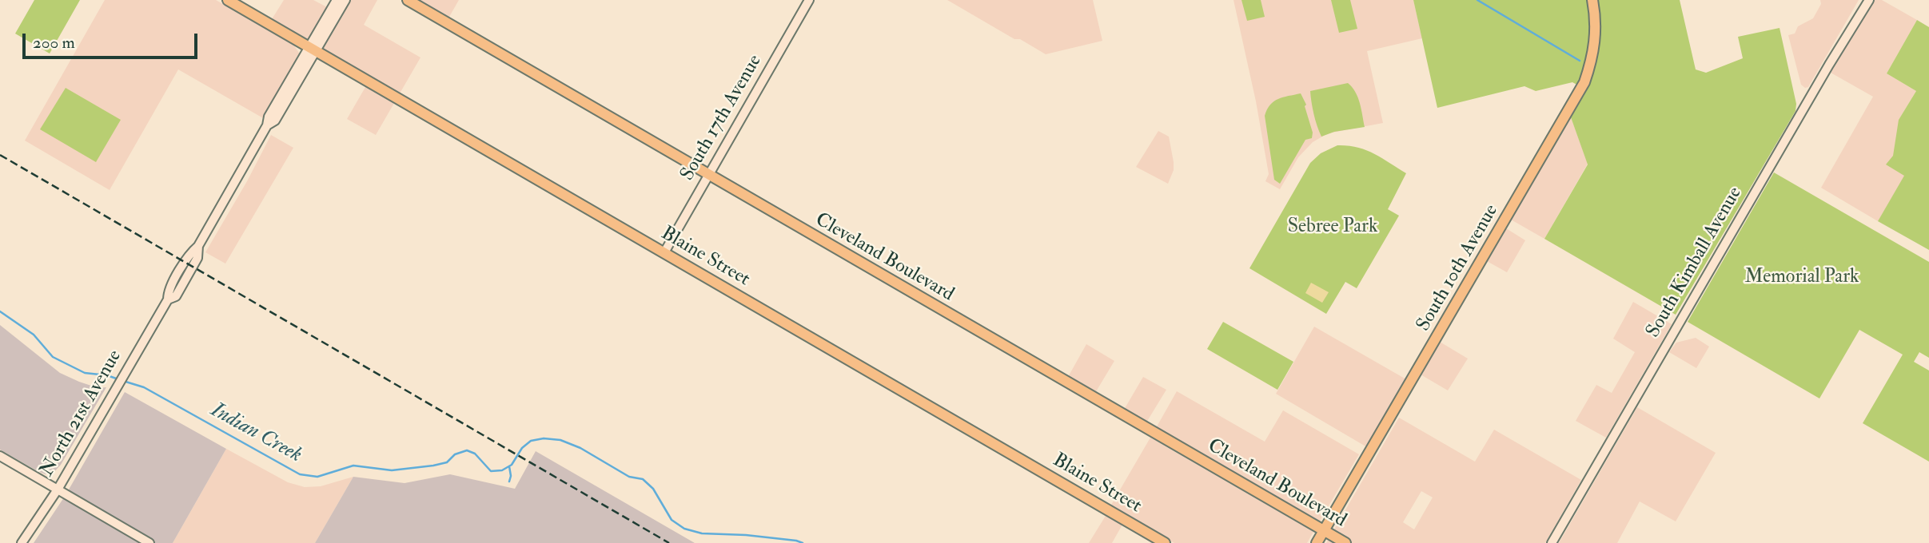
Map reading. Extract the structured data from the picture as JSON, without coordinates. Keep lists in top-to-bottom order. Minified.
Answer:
{"streets":{"main road":["Blaine Street","Cleveland Boulevard","South 10th Avenue"],"street":["South 17th Avenue","South Kimball Avenue","North 21st Avenue"]},"crossings":[["South 17th Avenue","Blaine Street"],["South 17th Avenue","Cleveland Boulevard"],["Blaine Street","North 21st Avenue"],["Cleveland Boulevard","South 10th Avenue"]],"water":["Indian Creek"],"parks":["Sebree Park","Memorial Park"],"scale_bar":"200 m"}
